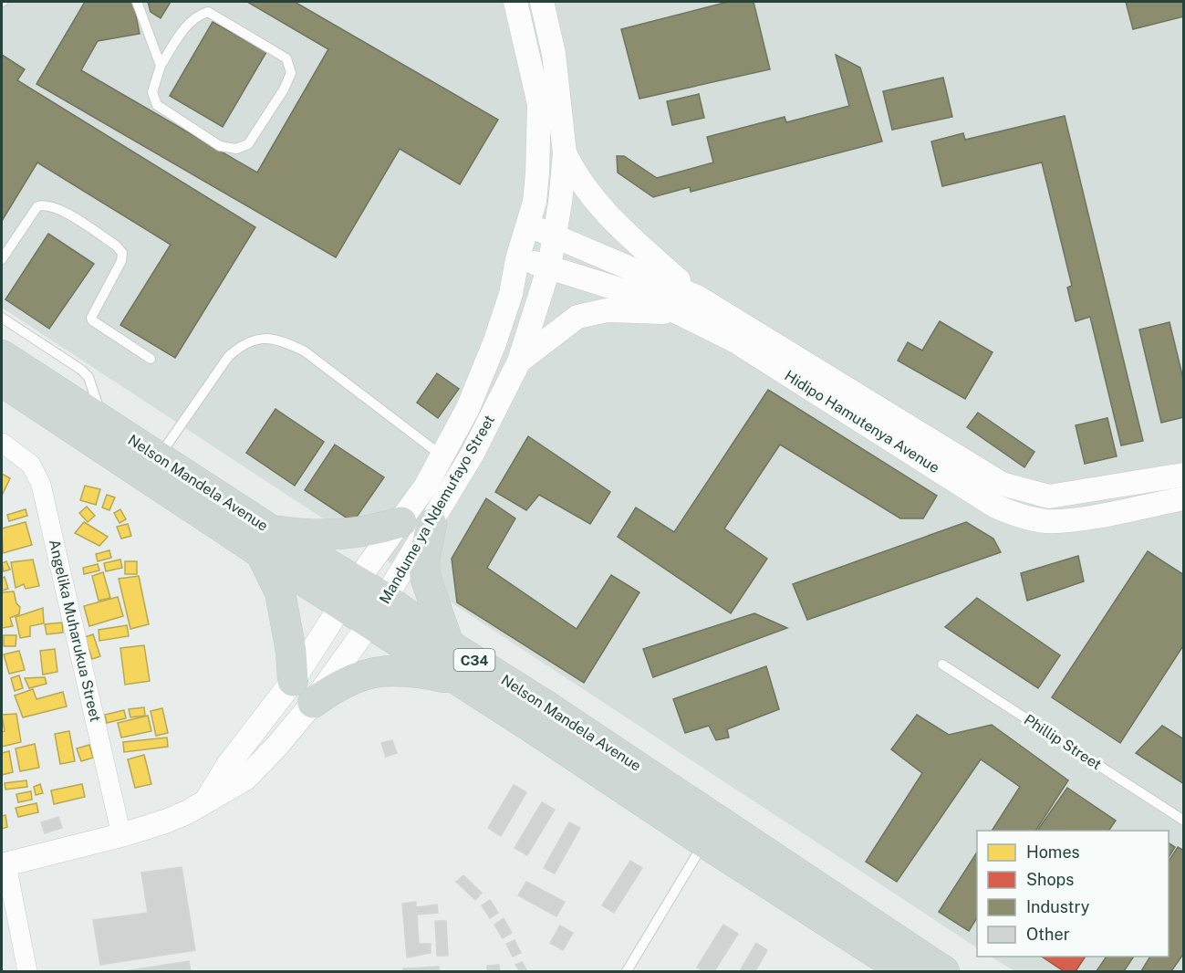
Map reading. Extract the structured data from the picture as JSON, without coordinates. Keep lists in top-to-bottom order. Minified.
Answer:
{"streets":{"main road":["Nelson Mandela Avenue","C34"],"street":["Hidipo Hamutenya Avenue","Mandume ya Ndemufayo Street","Angelika Muharukua Street"],"lane":["Phillip Street"]},"crossings":[["Hidipo Hamutenya Avenue","Mandume ya Ndemufayo Street"],["Nelson Mandela Avenue","Mandume ya Ndemufayo Street"],["Mandume ya Ndemufayo Street","Angelika Muharukua Street"]],"legend":["Homes","Shops","Industry","Other"]}
